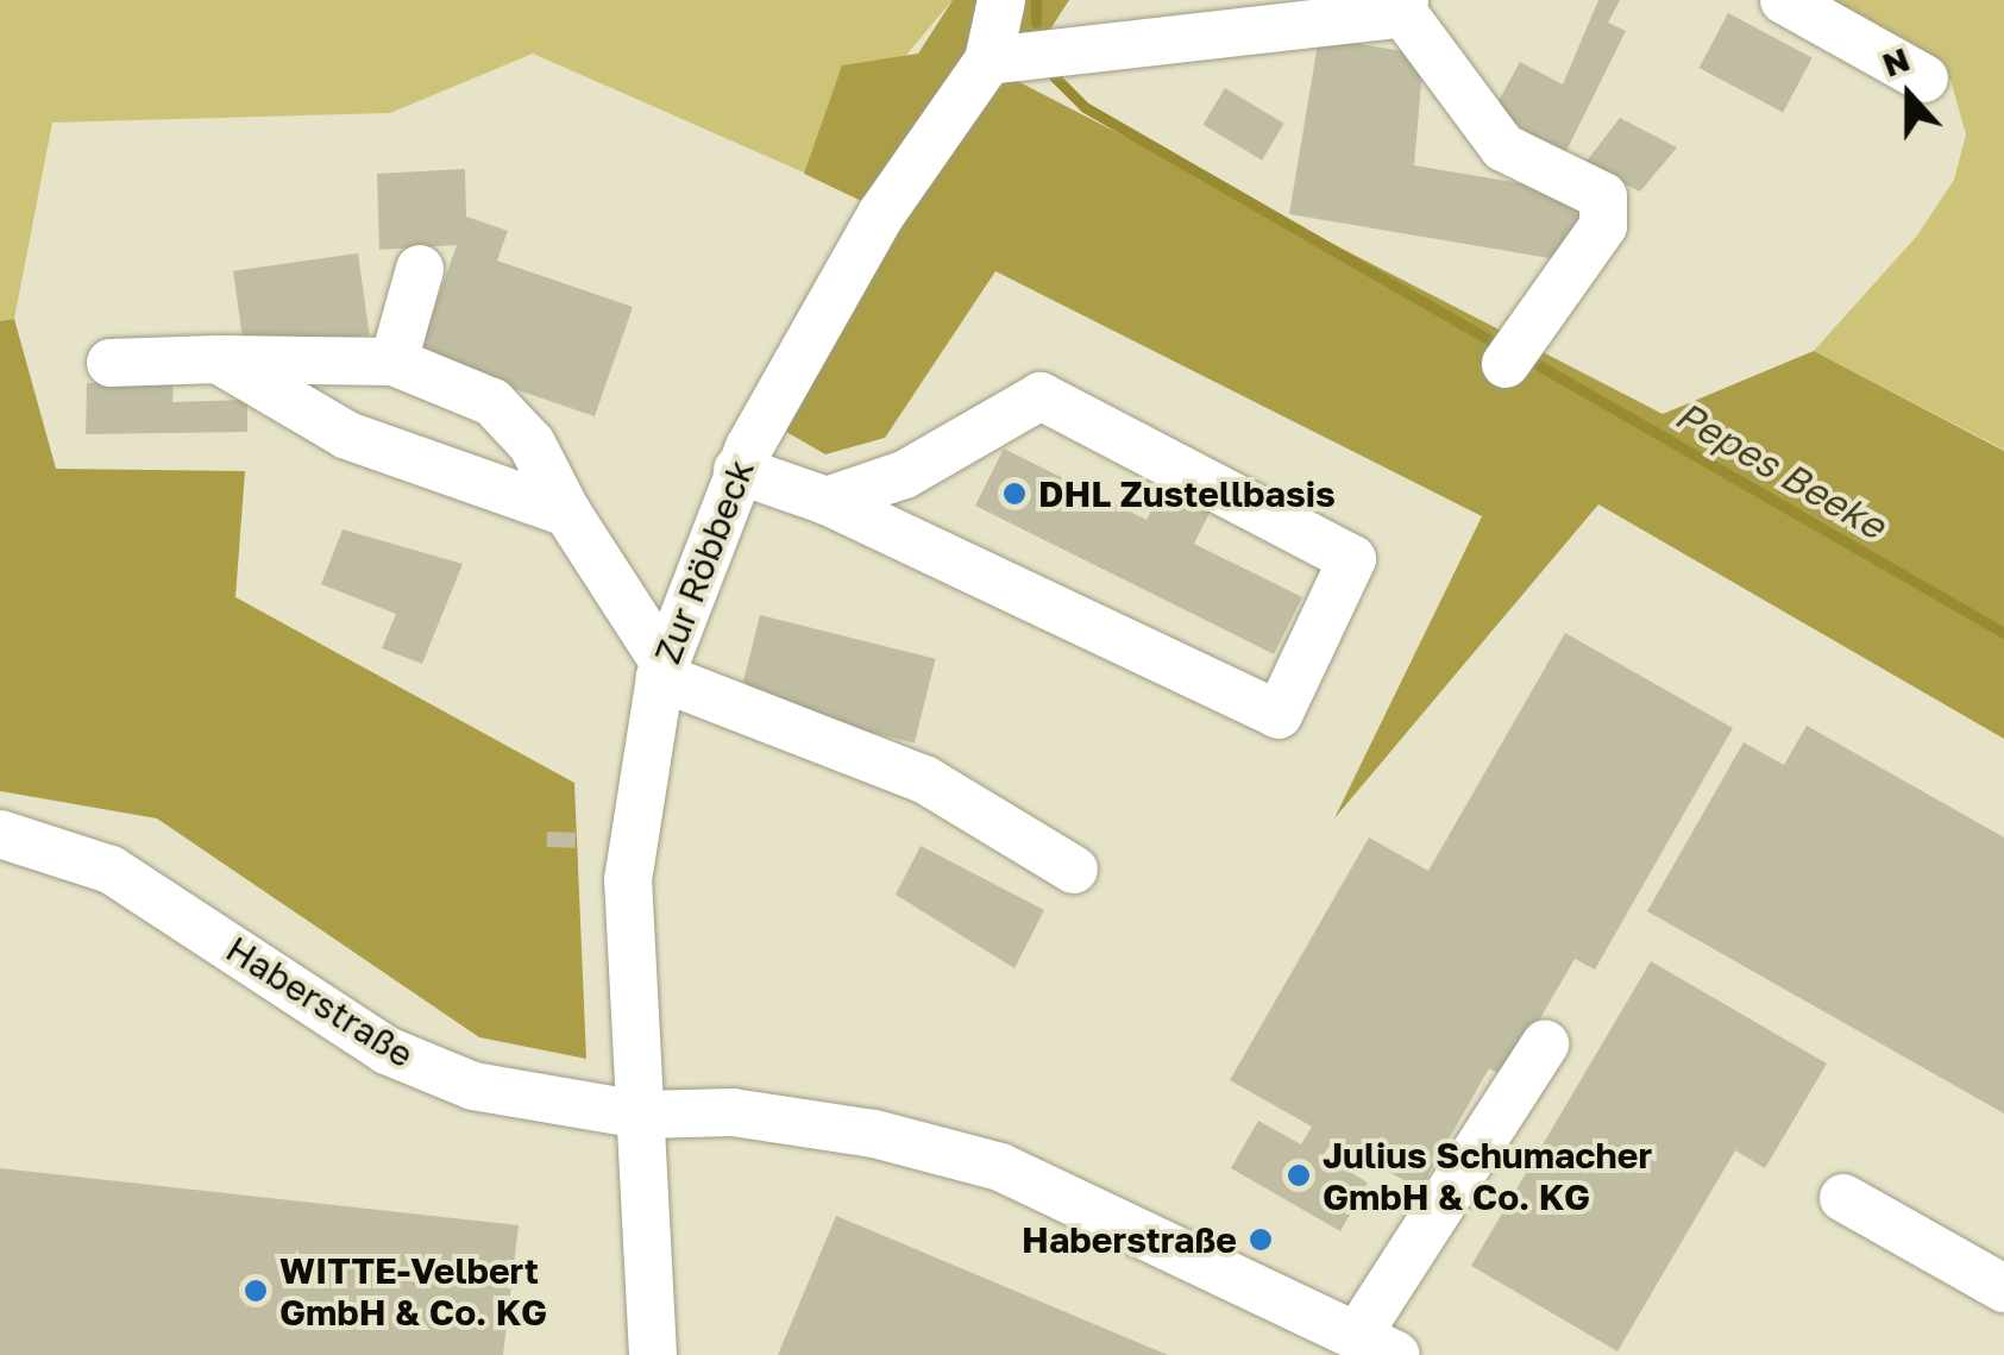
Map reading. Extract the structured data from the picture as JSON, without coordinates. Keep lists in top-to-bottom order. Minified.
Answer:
{"streets":{"street":["Zur Röbbeck","Haberstraße"]},"crossings":[["Zur Röbbeck","Haberstraße"]],"water":["Pepes Beeke"],"places":["DHL Zustellbasis","Julius Schumacher GmbH & Co. KG","Haberstraße","WITTE-Velbert GmbH & Co. KG"],"north":"top"}
